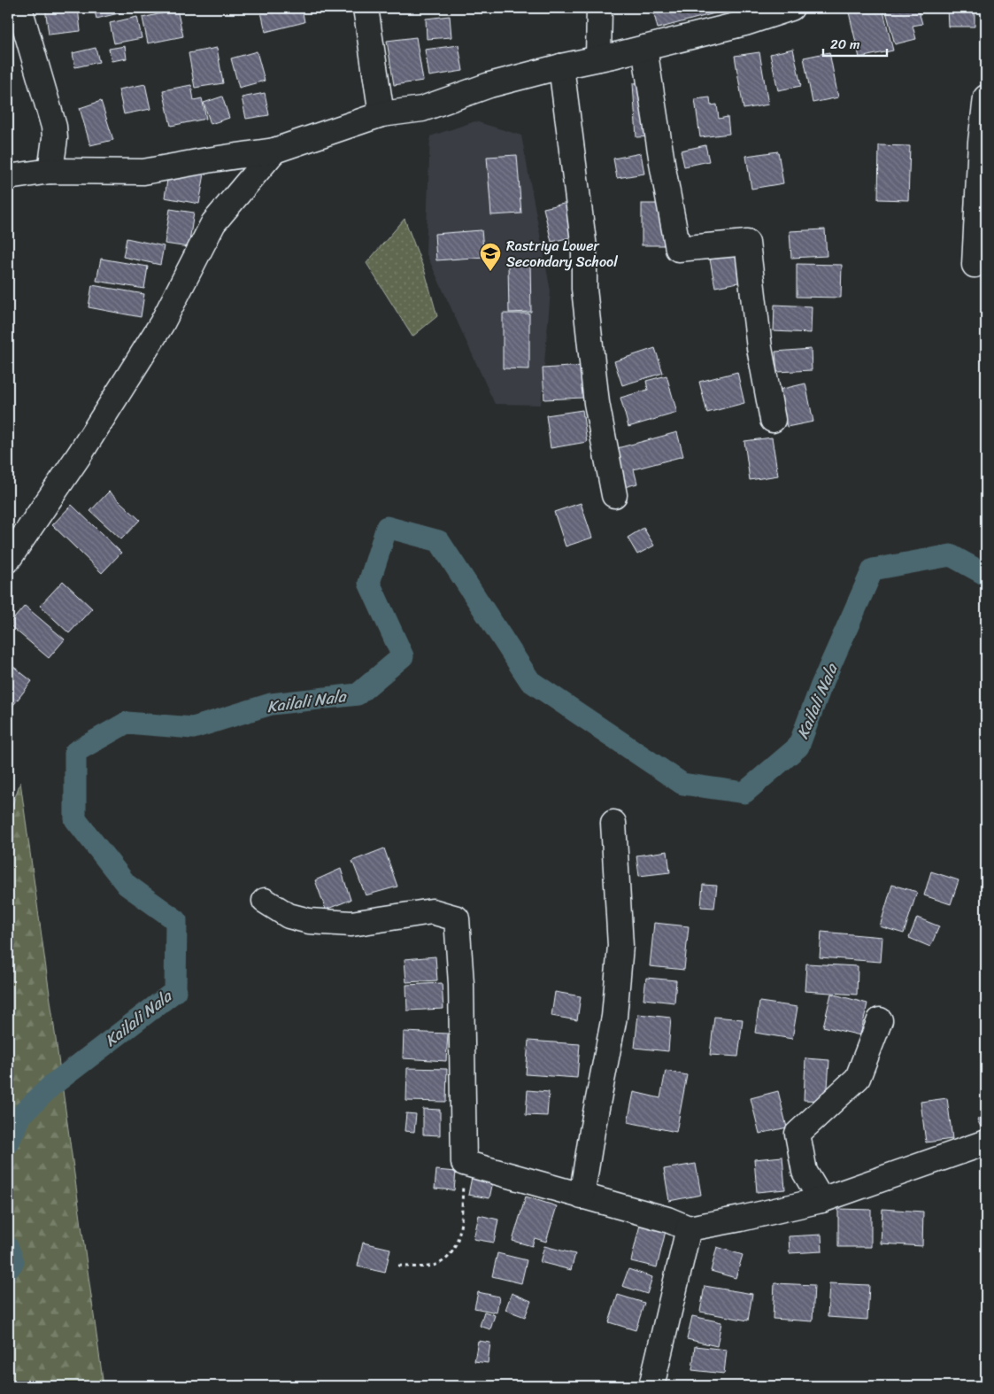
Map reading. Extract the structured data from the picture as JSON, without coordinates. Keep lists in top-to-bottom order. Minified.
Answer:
{"water":["Kailali Nala"],"places":{"school or university":["Rastriya Lower Secondary School"]},"scale_bar":"20 m"}
